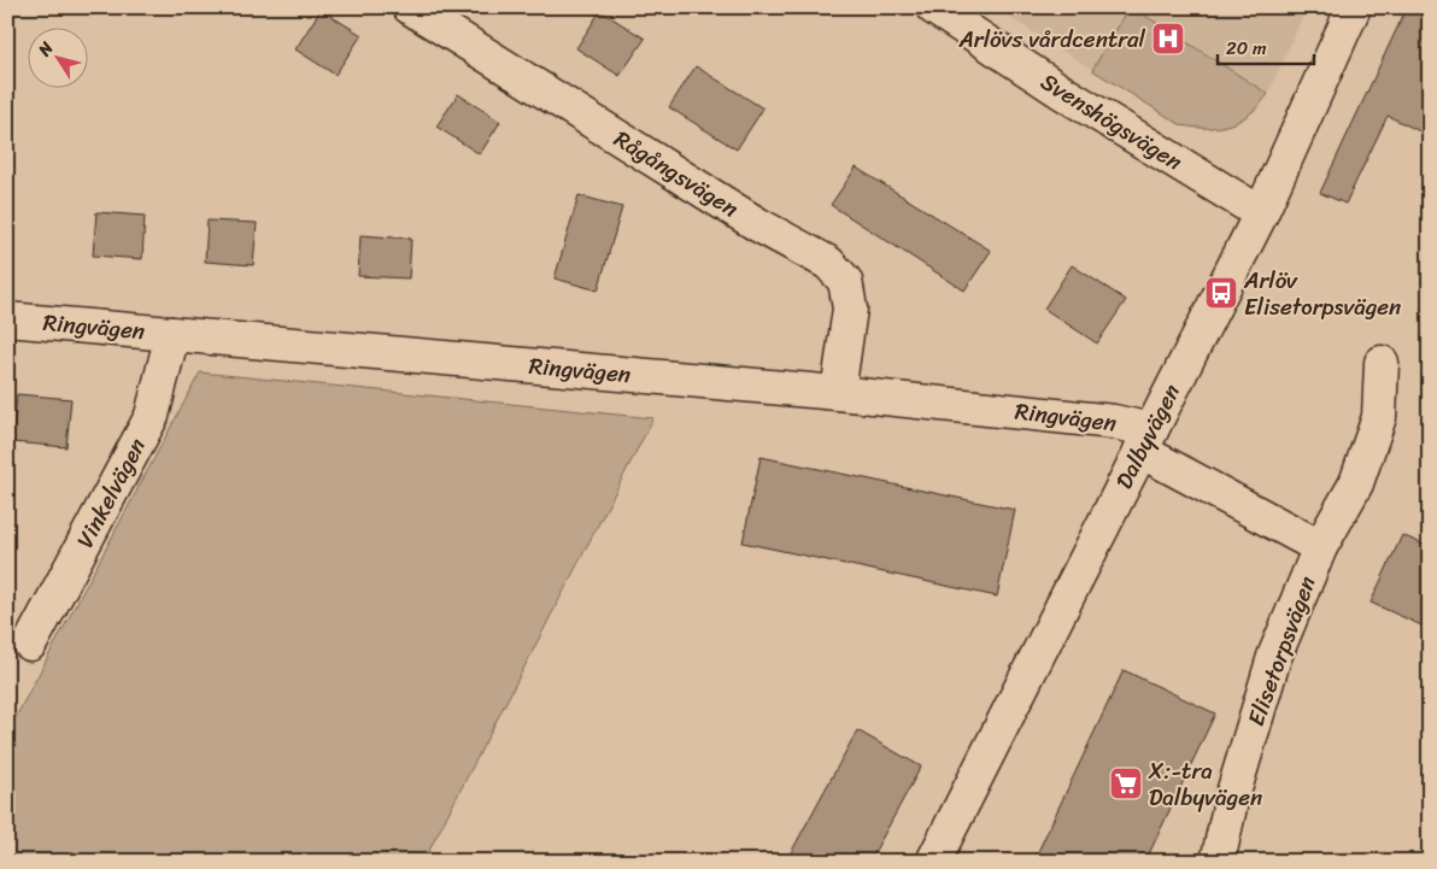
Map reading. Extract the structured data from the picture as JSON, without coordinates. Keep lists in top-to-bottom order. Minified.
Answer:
{"streets":{"street":["Svenshögsvägen","Rågångsvägen","Ringvägen","Dalbyvägen","Vinkelvägen","Elisetorpsvägen"]},"crossings":[["Svenshögsvägen","Dalbyvägen"],["Rågångsvägen","Ringvägen"],["Ringvägen","Dalbyvägen"],["Ringvägen","Vinkelvägen"],["Ringvägen","Elisetorpsvägen"],["Dalbyvägen","Elisetorpsvägen"]],"places":{"hospital":["Arlövs vårdcentral"],"bus stop":["Arlöv Elisetorpsvägen"],"supermarket":["X:-tra Dalbyvägen"]},"scale_bar":"20 m","north":"top left"}
